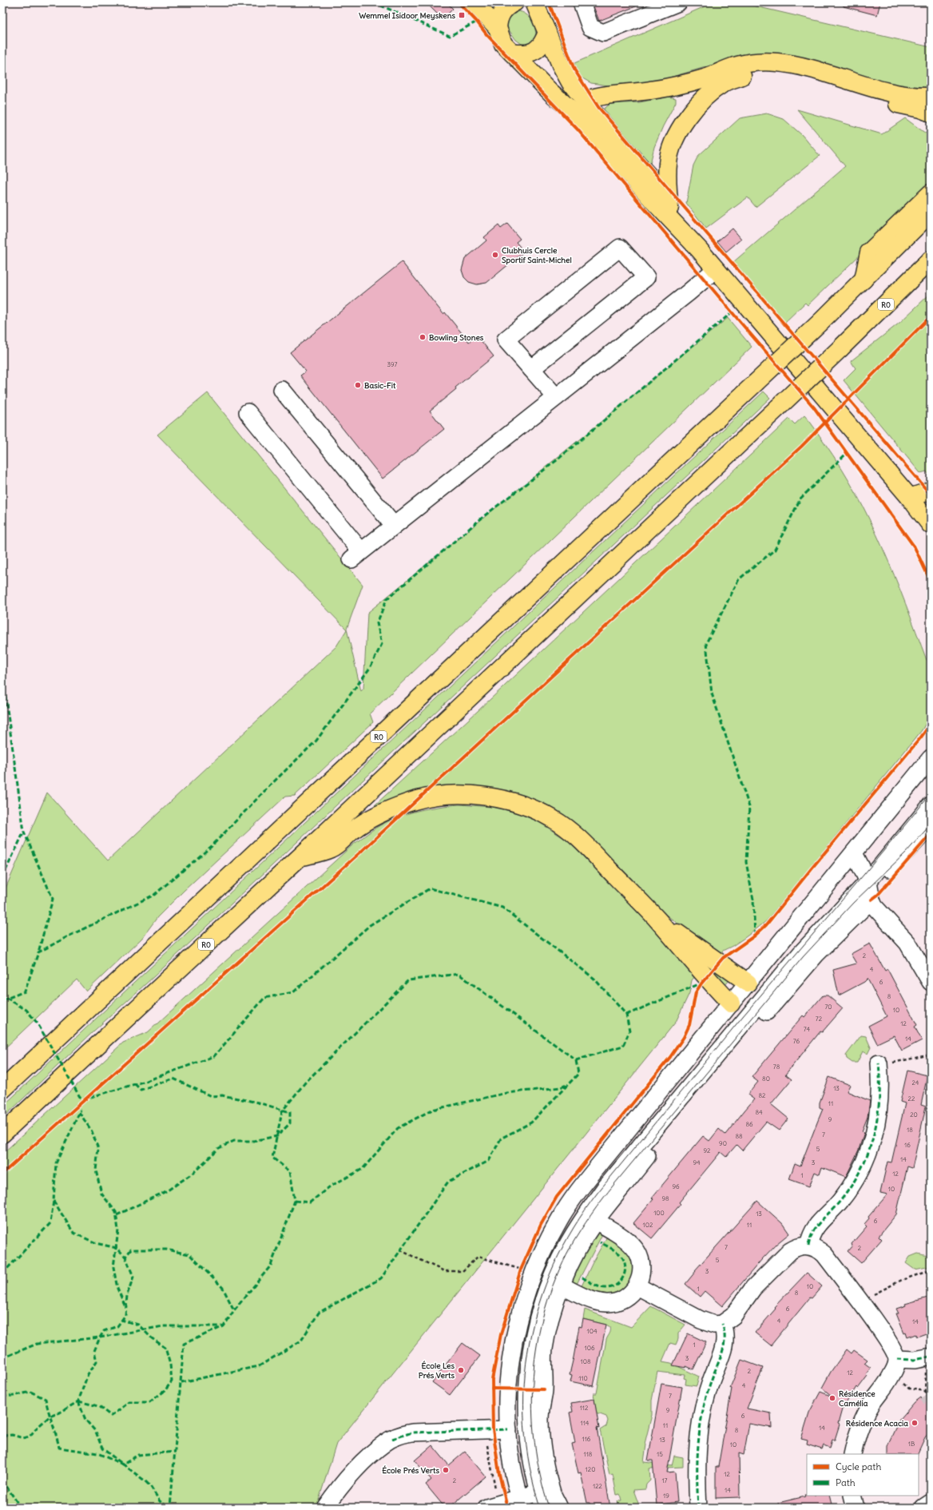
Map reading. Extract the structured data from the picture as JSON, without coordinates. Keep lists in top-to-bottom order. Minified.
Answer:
{"streets":{"main road":["R0"]},"places":{"transit":["Wemmel Isidoor Meyskens"],"other":["Clubhuis Cercle Sportif Saint-Michel","Bowling Stones","Basic-Fit","École Les Prés Verts","Résidence Camélia","Résidence Acacia","École Prés Verts"]},"house_numbers":["397","2","4","6","8","70","10","72","12","74","14","76","78","80","24","13","82","22","11","84","20","9","86","18","7","88","90","16","5","92","14","94","3","12","1","96","10","98","100","13","6","102","11","7","2","5","3","10","1","8","6","4","14","104","1","106","3","108","2","12","110","4","7","112","9","6","114","11","14","8","116","13","1B","10","118","15","120","12","2","17","122","14","19"],"legend":["Cycle path","Path"]}
